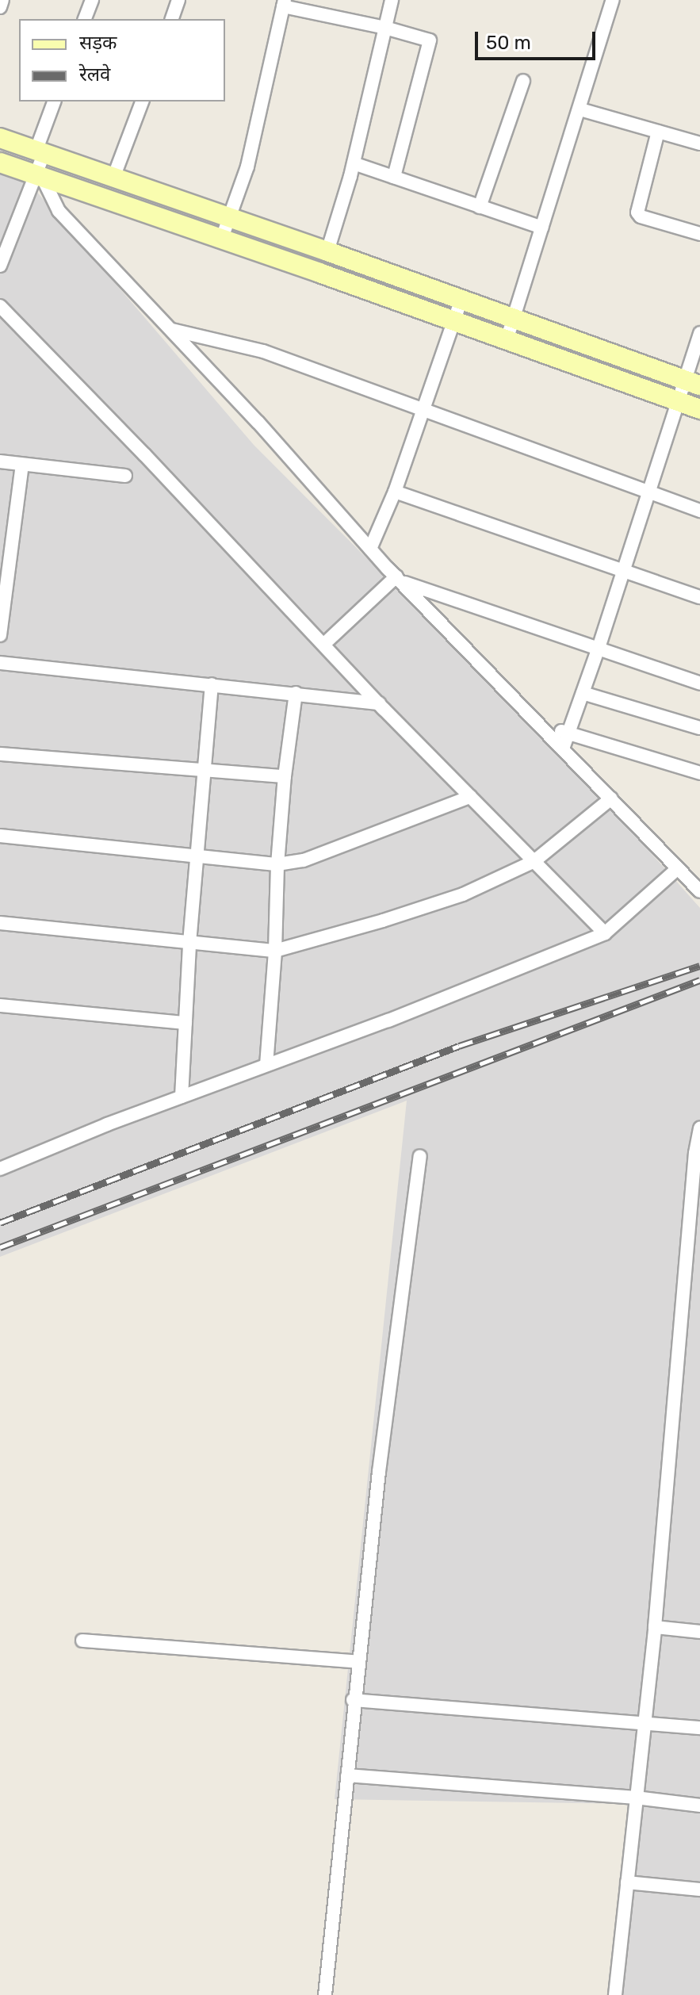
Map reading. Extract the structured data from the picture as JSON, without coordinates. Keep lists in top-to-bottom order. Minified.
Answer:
{"legend":["सड़क","रेलवे"],"scale_bar":"50 m"}
